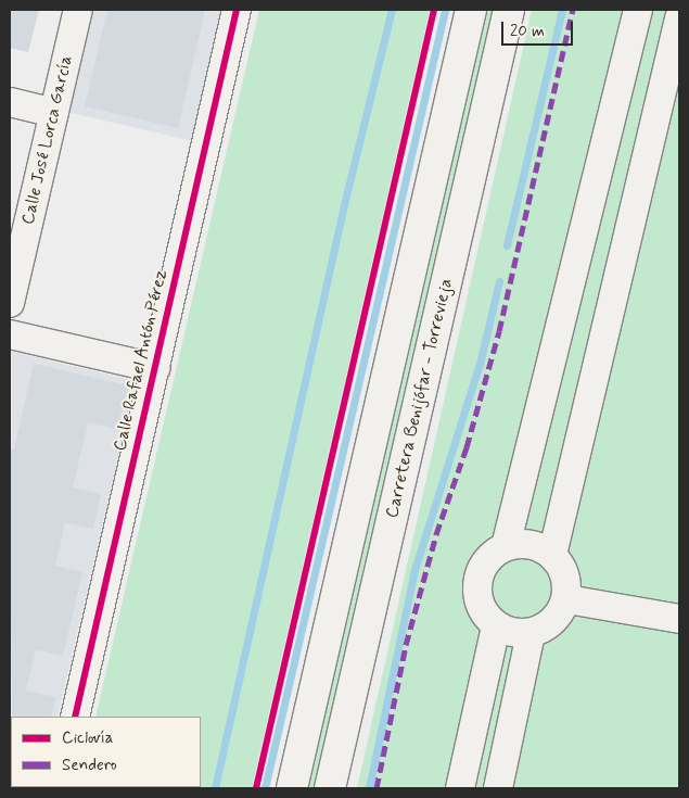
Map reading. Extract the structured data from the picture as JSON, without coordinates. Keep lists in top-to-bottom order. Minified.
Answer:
{"streets":{"main road":["Carretera Benijófar - Torrevieja"],"street":["Calle José Lorca García","Calle Rafael Antón Pérez"]},"legend":["Ciclovía","Sendero"],"scale_bar":"20 m"}
